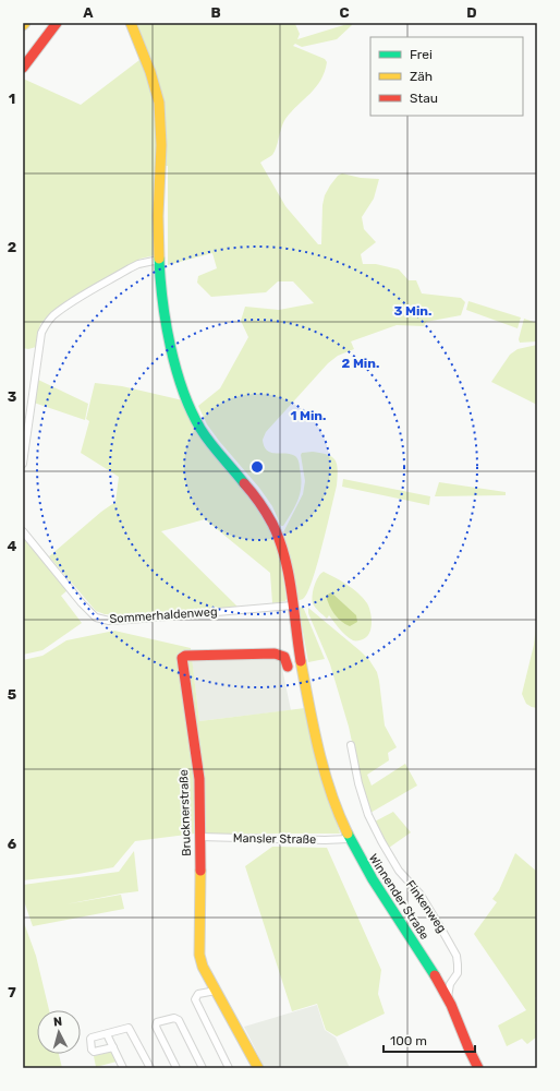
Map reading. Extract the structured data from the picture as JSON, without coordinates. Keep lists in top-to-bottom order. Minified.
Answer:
{"streets":{"main road":["Brucknerstraße","Winnender Straße"],"street":["Sommerhaldenweg","Mansler Straße","Finkenweg"]},"crossings":[["Sommerhaldenweg","Winnender Straße"],["Brucknerstraße","Mansler Straße"],["Mansler Straße","Winnender Straße"],["Winnender Straße","Finkenweg"]],"legend":["Frei","Zäh","Stau"],"scale_bar":"100 m","north":"top","grid":{"columns":["A","B","C","D"],"rows":["1","2","3","4","5","6","7"]},"rings":["3 Min.","2 Min.","1 Min."]}
